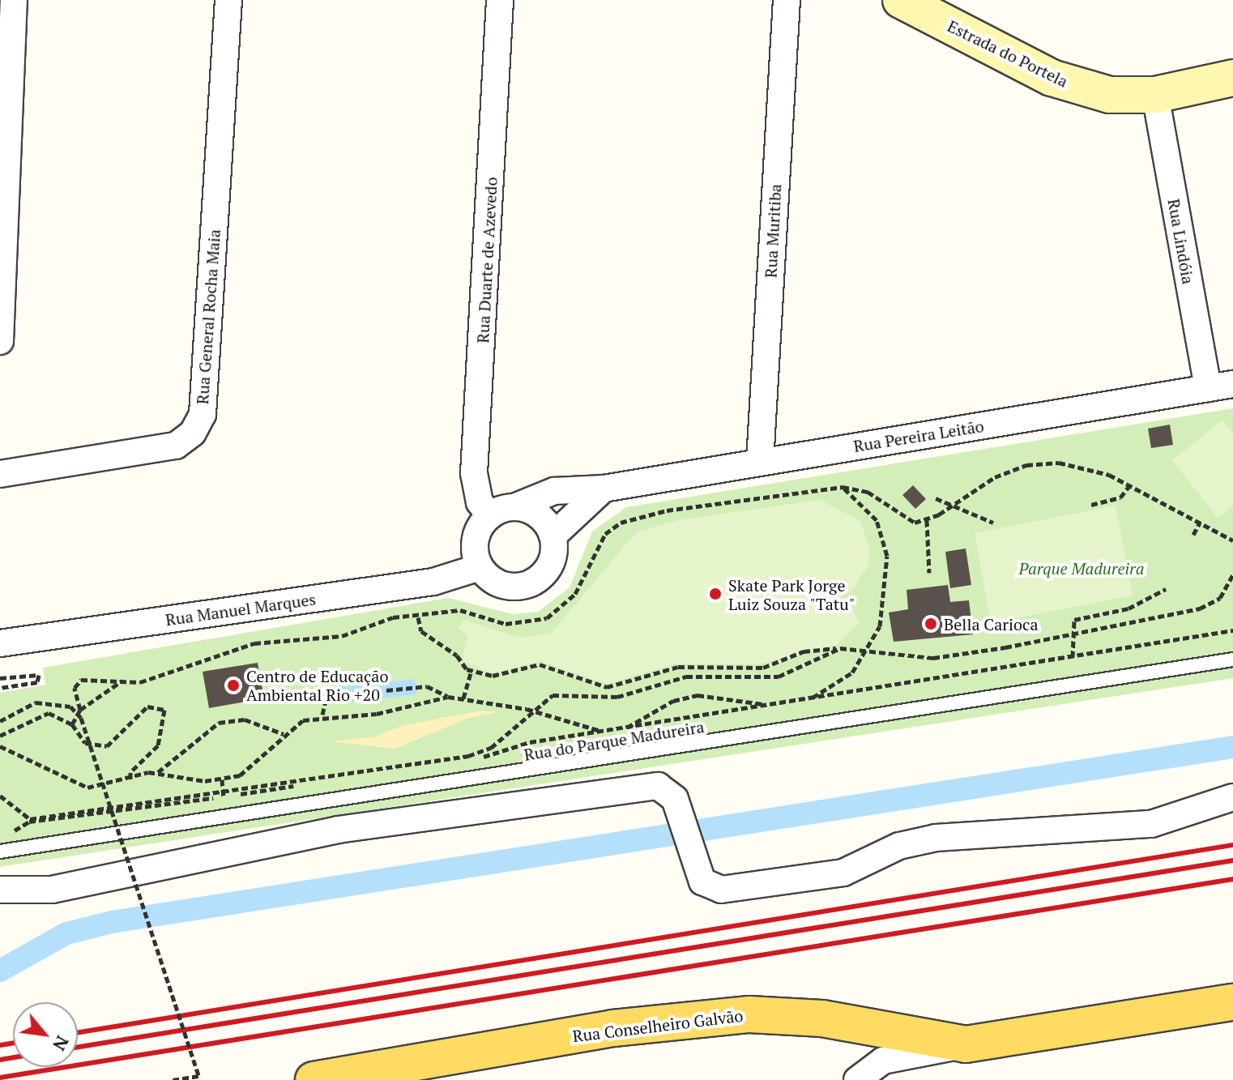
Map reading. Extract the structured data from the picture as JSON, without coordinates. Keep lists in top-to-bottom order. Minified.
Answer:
{"streets":{"main road":["Estrada do Portela","Rua Conselheiro Galvão"],"street":["Rua Muritiba","Rua Lindóia","Rua Duarte de Azevedo","Rua General Rocha Maia","Rua Pereira Leitão","Rua Manuel Marques"],"lane":["Rua do Parque Madureira"]},"crossings":[["Estrada do Portela","Rua Lindóia"],["Rua Muritiba","Rua Pereira Leitão"],["Rua Lindóia","Rua Pereira Leitão"],["Rua Duarte de Azevedo","Rua Pereira Leitão"],["Rua Duarte de Azevedo","Rua Manuel Marques"],["Rua Pereira Leitão","Rua Manuel Marques"]],"parks":["Parque Madureira"],"places":["Skate Park Jorge Luiz Souza \"Tatu\"","Bella Carioca","Centro de Educação Ambiental Rio +20"],"north":"bottom right"}
